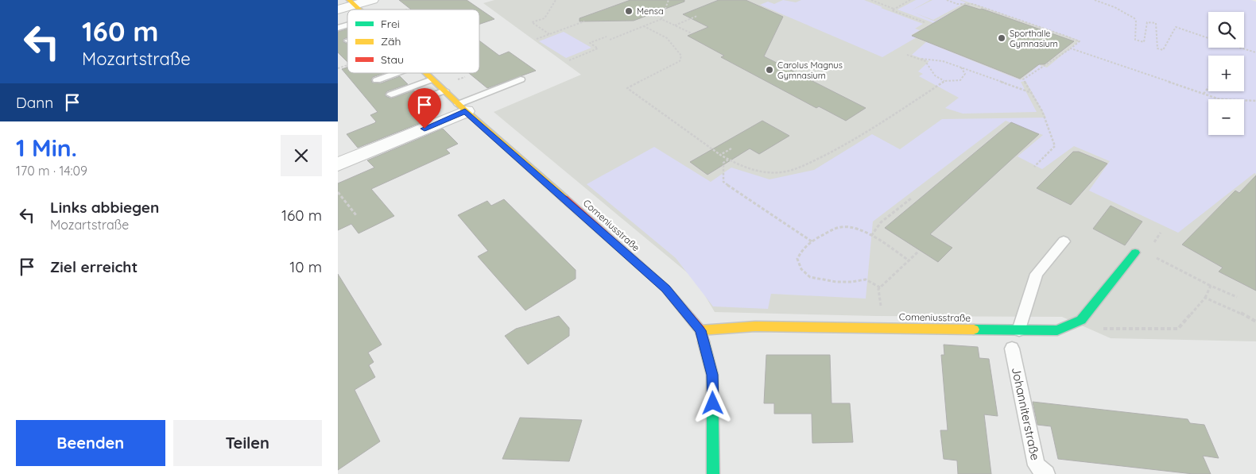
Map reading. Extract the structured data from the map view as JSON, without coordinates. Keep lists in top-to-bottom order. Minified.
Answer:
{"streets":{"street":["Comeniusstraße"],"lane":["Johanniterstraße"]},"places":["Mensa","Sporthalle Gymnasium","Carolus Magnus Gymnasium"],"legend":["Frei","Zäh","Stau"],"page":{"turn":["160 m","Mozartstraße"],"map_buttons":["+","−"],"then":"Dann","heading":["1 Min.","170 m · 14:09"],"list":[{"name":"Links abbiegen","note":"Mozartstraße","value":"160 m"},{"name":"Ziel erreicht","value":"10 m"}],"buttons":["Beenden","Teilen"]}}
